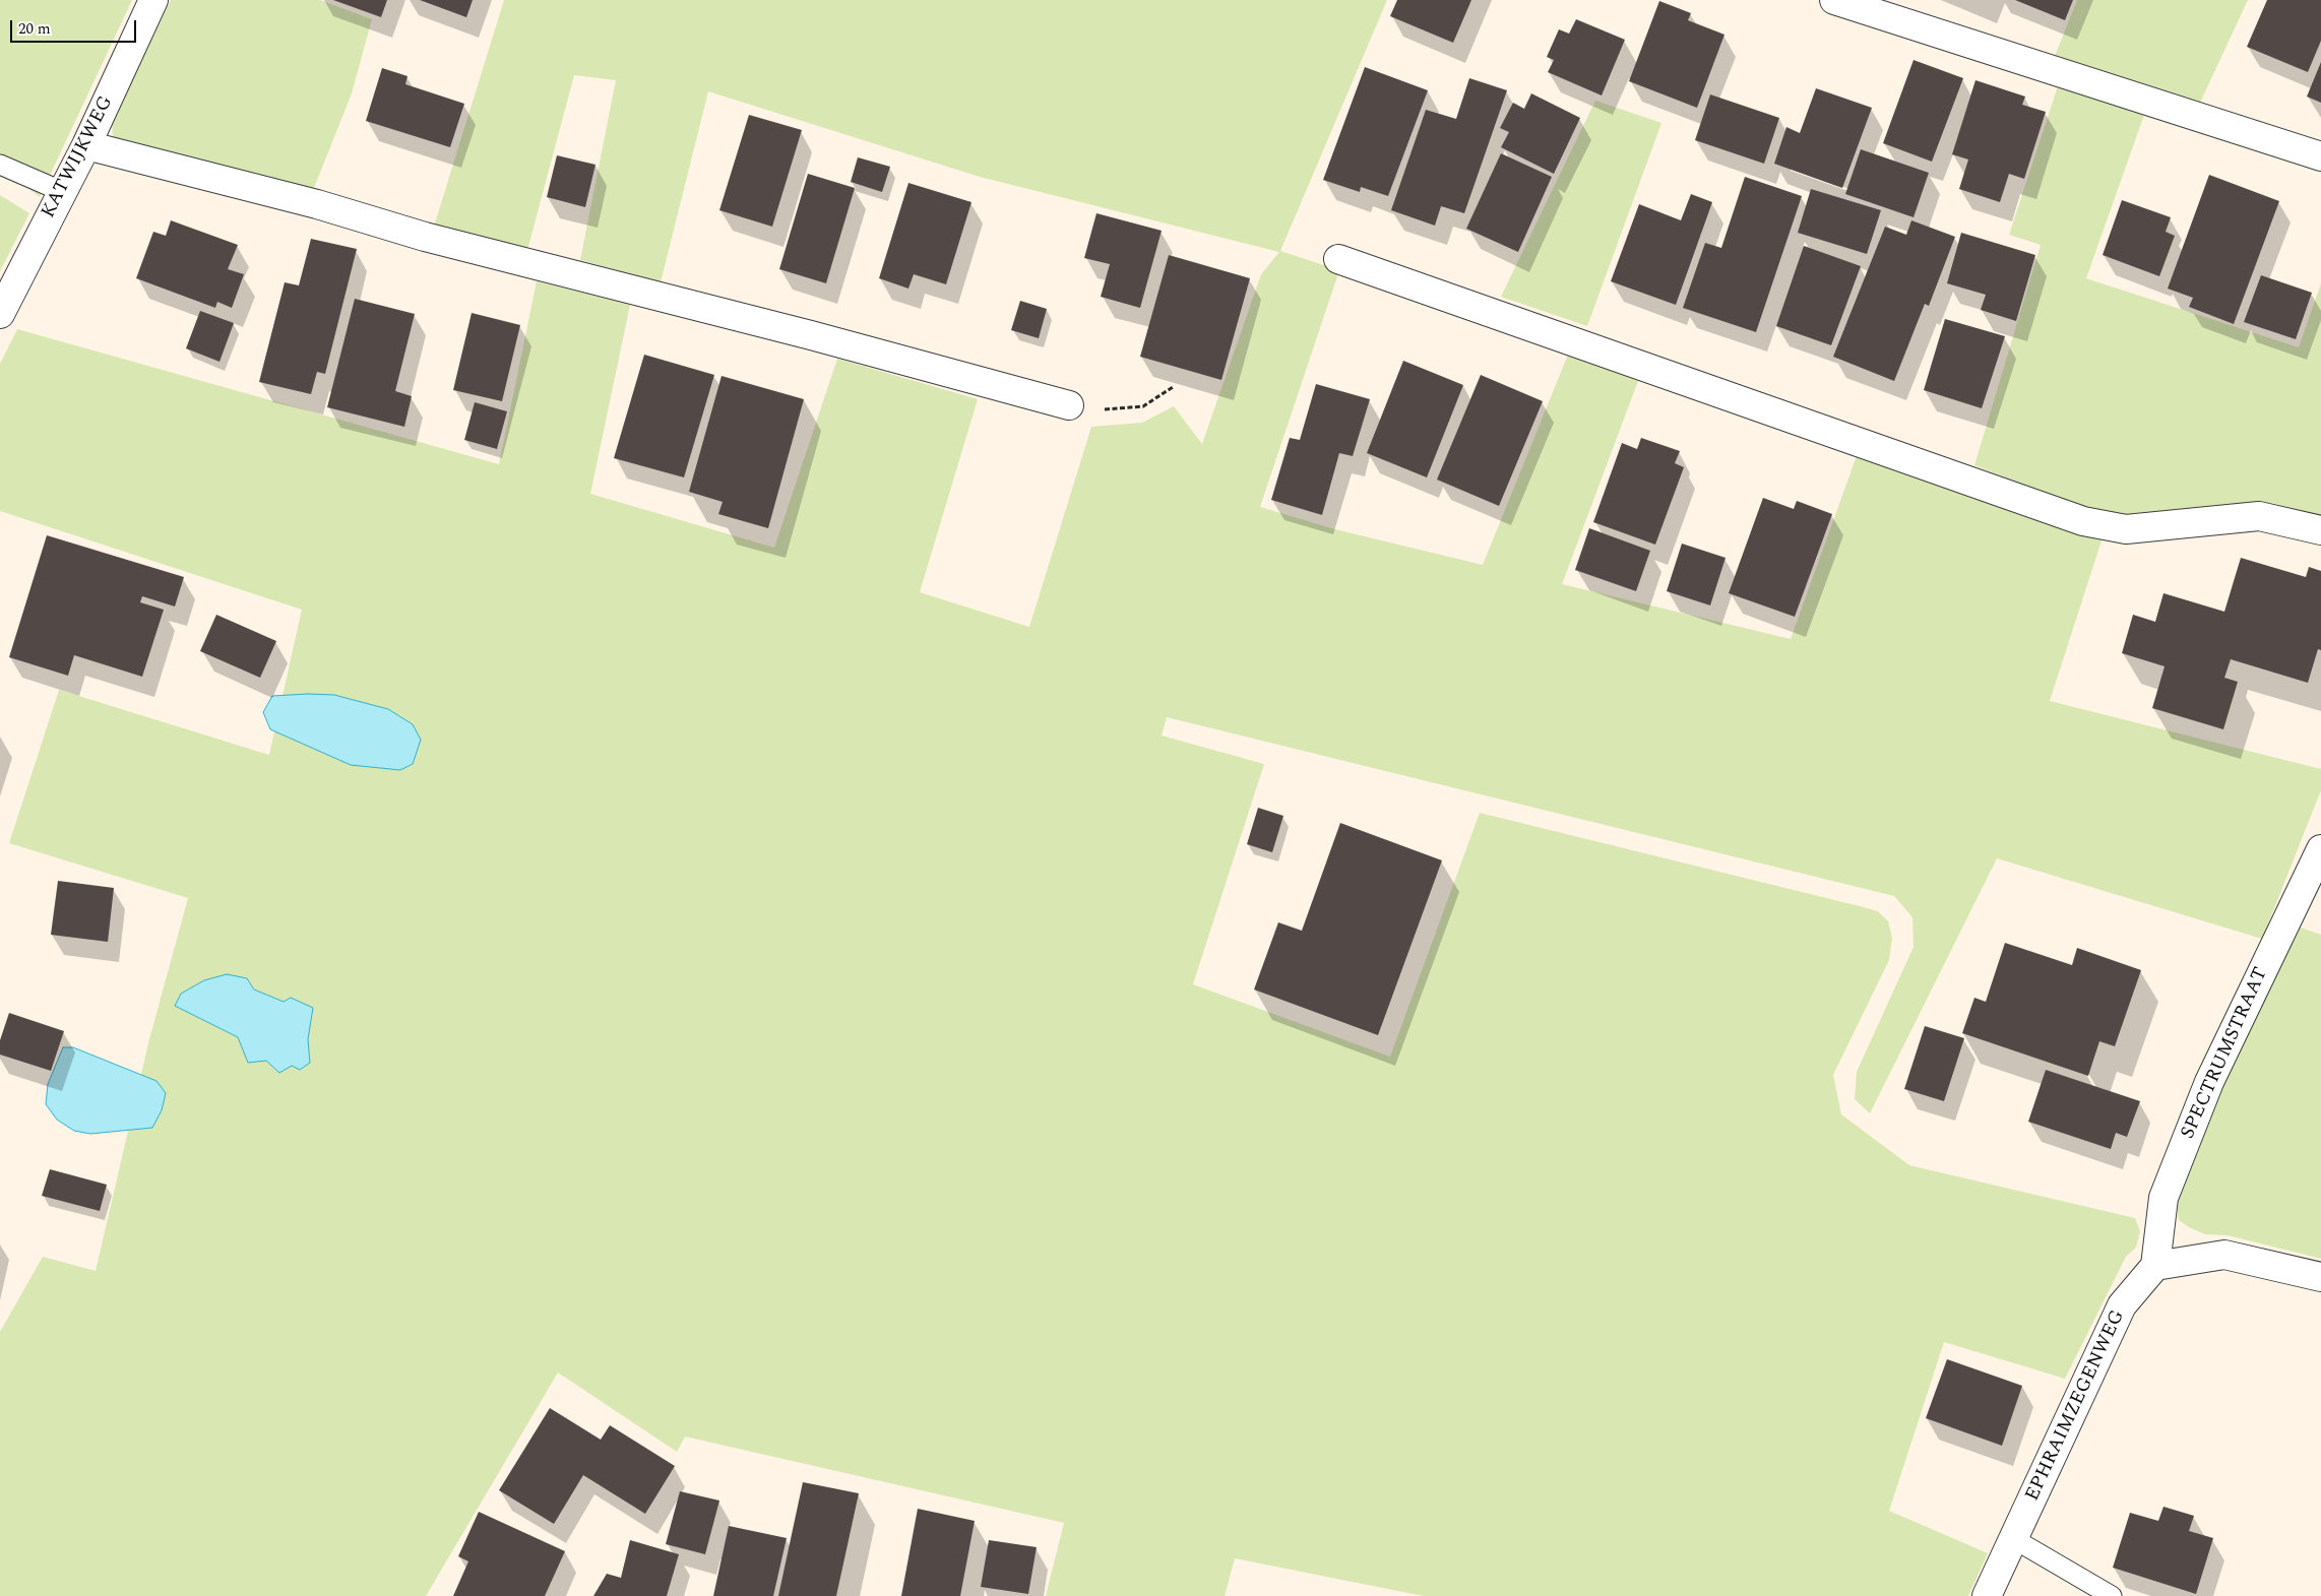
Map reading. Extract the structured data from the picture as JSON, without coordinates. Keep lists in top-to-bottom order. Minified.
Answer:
{"streets":{"street":["KATWIJKWEG","SPECTRUMSTRAAT","EPHRAIMZEGENWEG"]},"crossings":[["SPECTRUMSTRAAT","EPHRAIMZEGENWEG"]],"scale_bar":"20 m"}
